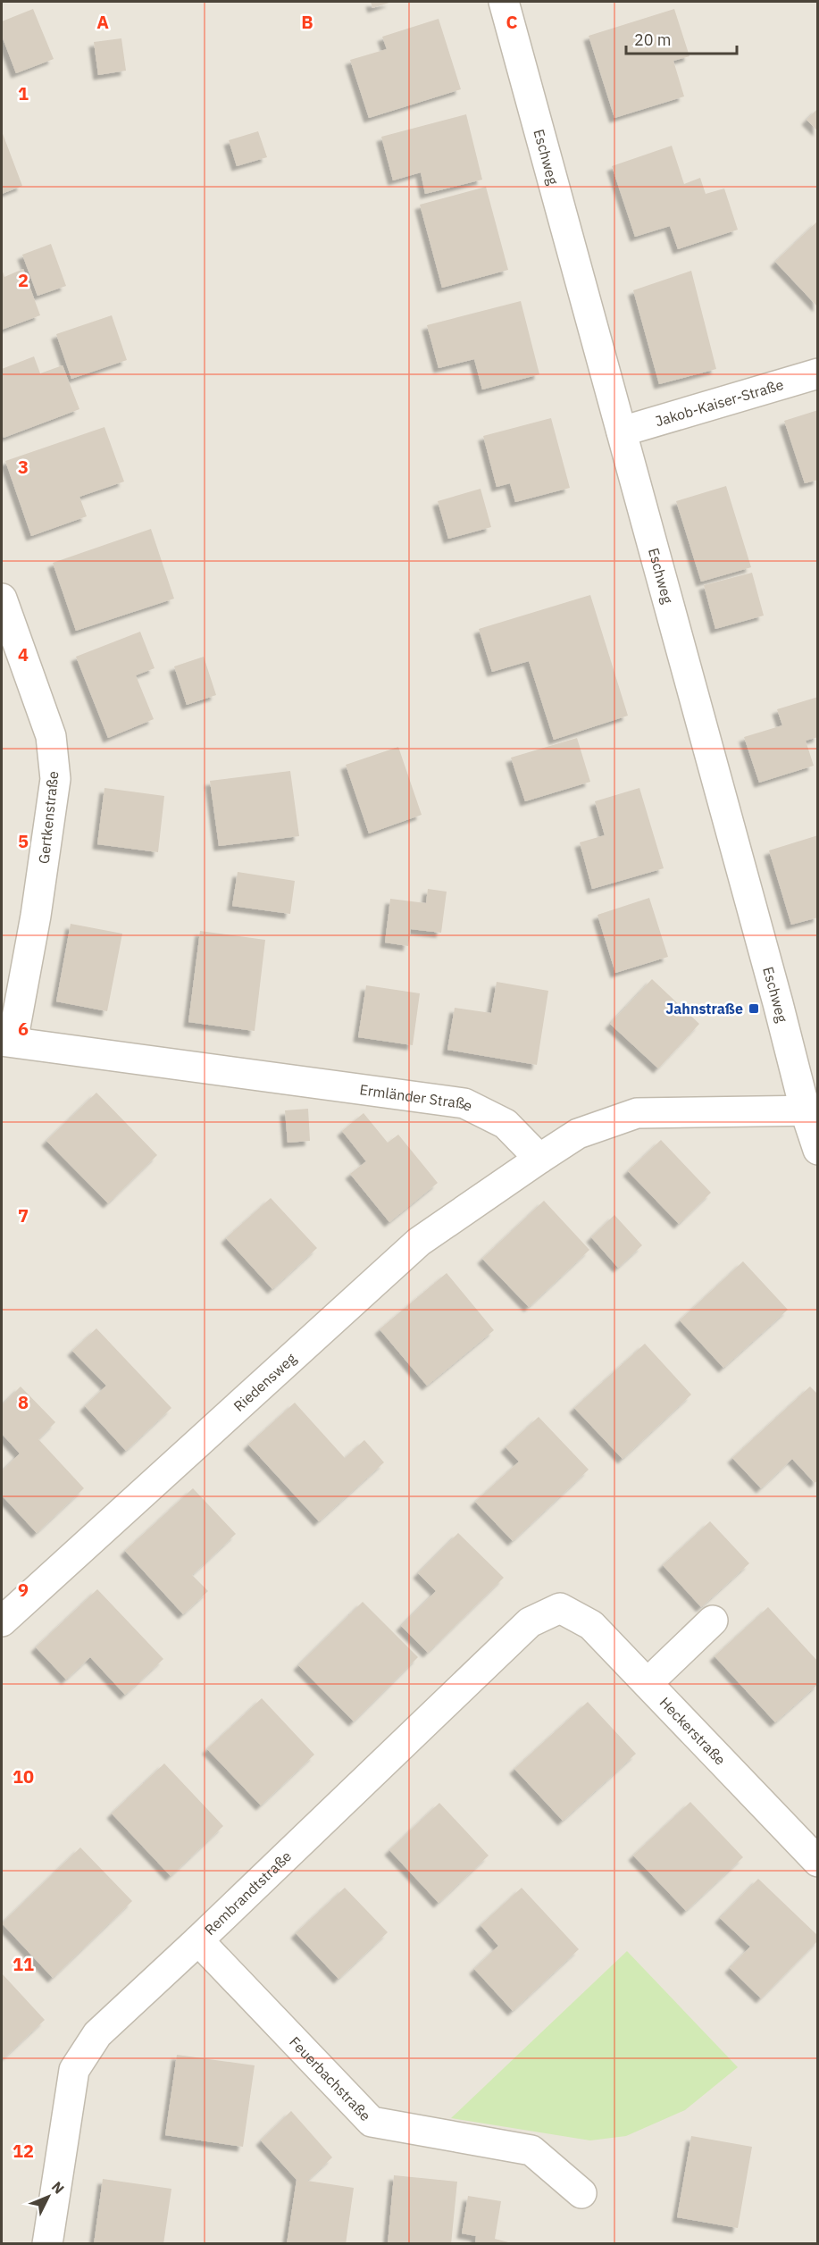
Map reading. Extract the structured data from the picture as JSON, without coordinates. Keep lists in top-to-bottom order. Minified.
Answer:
{"streets":{"street":["Eschweg","Jakob-Kaiser-Straße","Gertkenstraße","Ermländer Straße","Riedensweg","Heckerstraße","Rembrandtstraße","Feuerbachstraße"]},"crossings":[["Eschweg","Jakob-Kaiser-Straße"],["Gertkenstraße","Ermländer Straße"],["Ermländer Straße","Riedensweg"],["Heckerstraße","Rembrandtstraße"],["Rembrandtstraße","Feuerbachstraße"]],"places":{"transit":["Jahnstraße"]},"scale_bar":"20 m","north":"top right","grid":{"columns":["A","B","C"],"rows":["1","2","3","4","5","6","7","8","9","10","11","12"]}}
